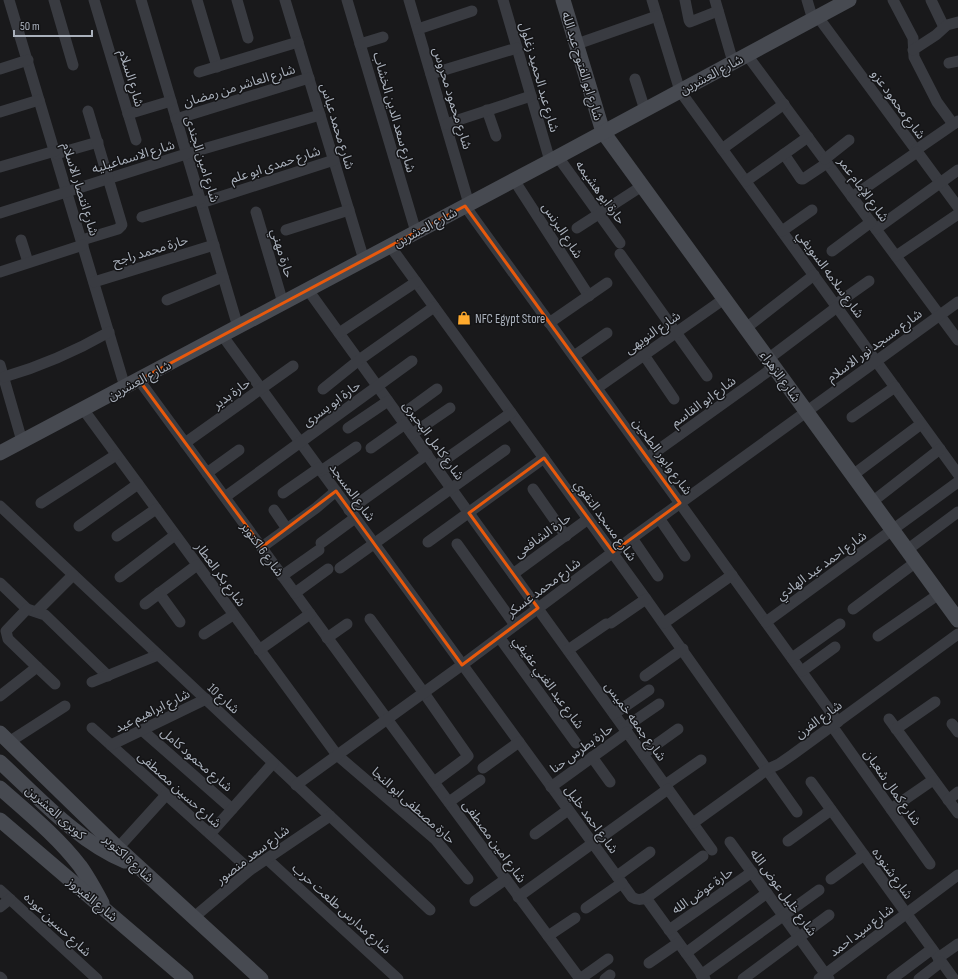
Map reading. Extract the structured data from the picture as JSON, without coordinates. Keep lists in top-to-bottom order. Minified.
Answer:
{"streets":{"main road":["شارع ابو الفتوح عبد الله","شارع العشرين","شارع الزهراء","شارع 6 اكتوبر","كوبرى العشرين","شارع الفيروز"],"street":["شارع عبد الحميد زغلول","شارع السلام","شارع العاشر من رمضان","شارع محمود محروس","شارع محمود عزو","شارع سعد الدين الخشاب","شارع محمد عباس","شارع الاسماعيليه","شارع امين الجندى","شارع حمدى ابو علم","شارع انتصار الاسلام","شارع الإمام عمر","حارة ابو هشيمه","شارع البرنس","حارة محمد راجح","حارة مهني","شارع سلامه السويفي","شارع النويهى","شارع مسجد نور الاسلام","حارة بدير","شارع ابو القاسم","حارة ابو يسرى","شارع كامل البحيرى","شارع وابور الطحين","شارع المسجد","شارع مسجد التقوي","حارة الشافعى","شارع احمد عبد الهادي","شارع بكر العطار","شارع محمد عسكر","شارع عبد الغني عفيفي","شارع 10","شارع ابراهيم عيد","شارع الفرن","شارع جمعه خميس","حارة بطرس حنا","شارع محمود كامل","شارع كمال شعبان","شارع حسين مصطفى","حارة مصطفى ابو النجا","شارع احمد خليل","شارع امين مصطفى","شارع سعد منصور","شارع شنوده","حارة عوض الله","شارع خليل عوض الله","شارع مدارس طلعت حرب","شارع حسين عوده","شارع سيد احمد"]},"crossings":[["شارع ابو الفتوح عبد الله","شارع العشرين"],["شارع ابو الفتوح عبد الله","شارع الزهراء"],["شارع العشرين","شارع عبد الحميد زغلول"],["شارع العشرين","شارع محمود محروس"],["شارع العشرين","شارع محمود عزو"],["شارع العشرين","شارع سعد الدين الخشاب"],["شارع العشرين","شارع محمد عباس"],["شارع العشرين","شارع امين الجندى"],["شارع العشرين","شارع انتصار الاسلام"],["شارع العشرين","شارع الإمام عمر"],["شارع العشرين","حارة ابو هشيمه"],["شارع العشرين","شارع البرنس"],["شارع العشرين","حارة مهني"],["شارع العشرين","شارع سلامه السويفي"],["شارع العشرين","شارع الزهراء"],["شارع العشرين","شارع كامل البحيرى"],["شارع العشرين","شارع وابور الطحين"],["شارع العشرين","شارع المسجد"],["شارع العشرين","شارع مسجد التقوي"],["شارع العشرين","شارع 6 اكتوبر"],["شارع العشرين","شارع بكر العطار"],["شارع عبد الحميد زغلول","حارة ابو هشيمه"],["شارع العاشر من رمضان","شارع محمد عباس"],["شارع العاشر من رمضان","شارع امين الجندى"],["شارع محمود محروس","شارع وابور الطحين"],["شارع محمد عباس","شارع الاسماعيليه"],["شارع محمد عباس","شارع حمدى ابو علم"],["شارع الاسماعيليه","شارع امين الجندى"],["شارع الاسماعيليه","شارع انتصار الاسلام"],["شارع امين الجندى","شارع حمدى ابو علم"],["شارع امين الجندى","حارة محمد راجح"],["شارع انتصار الاسلام","حارة محمد راجح"],["شارع الإمام عمر","شارع مسجد نور الاسلام"],["حارة ابو هشيمه","شارع النويهى"],["شارع سلامه السويفي","شارع مسجد نور الاسلام"],["شارع سلامه السويفي","شارع ابو القاسم"],["شارع النويهى","شارع الزهراء"],["شارع النويهى","شارع وابور الطحين"],["شارع مسجد نور الاسلام","شارع الزهراء"],["شارع مسجد نور الاسلام","شارع محمد عسكر"],["شارع الزهراء","شارع ابو القاسم"],["شارع الزهراء","شارع احمد عبد الهادي"],["شارع الزهراء","شارع محمد عسكر"],["حارة بدير","شارع المسجد"],["حارة بدير","شارع 6 اكتوبر"],["شارع ابو القاسم","شارع وابور الطحين"],["حارة ابو يسرى","شارع كامل البحيرى"],["حارة ابو يسرى","شارع المسجد"],["حارة ابو يسرى","شارع 6 اكتوبر"],["شارع كامل البحيرى","حارة الشافعى"],["شارع كامل البحيرى","شارع محمد عسكر"],["شارع كامل البحيرى","شارع جمعه خميس"],["شارع وابور الطحين","شارع احمد عبد الهادي"],["شارع وابور الطحين","شارع محمد عسكر"],["شارع وابور الطحين","شارع الفرن"],["شارع وابور الطحين","شارع كمال شعبان"],["شارع المسجد","شارع محمد عسكر"],["شارع المسجد","شارع احمد خليل"],["شارع مسجد التقوي","حارة الشافعى"],["شارع مسجد التقوي","شارع محمد عسكر"],["شارع مسجد التقوي","شارع الفرن"],["شارع 6 اكتوبر","شارع محمد عسكر"],["شارع 6 اكتوبر","كوبرى العشرين"],["شارع 6 اكتوبر","شارع امين مصطفى"],["شارع 6 اكتوبر","شارع سعد منصور"],["شارع بكر العطار","شارع محمد عسكر"],["شارع بكر العطار","حارة مصطفى ابو النجا"],["شارع محمد عسكر","شارع عبد الغني عفيفي"],["شارع محمد عسكر","شارع 10"],["شارع محمد عسكر","شارع جمعه خميس"],["شارع محمد عسكر","حارة مصطفى ابو النجا"],["شارع محمد عسكر","شارع احمد خليل"],["شارع محمد عسكر","شارع امين مصطفى"],["شارع 10","شارع ابراهيم عيد"],["شارع 10","شارع سعد منصور"],["شارع ابراهيم عيد","شارع محمود كامل"],["شارع ابراهيم عيد","شارع حسين مصطفى"],["شارع الفرن","شارع جمعه خميس"],["شارع الفرن","شارع كمال شعبان"],["شارع جمعه خميس","حارة بطرس حنا"],["شارع جمعه خميس","شارع احمد خليل"],["حارة بطرس حنا","شارع احمد خليل"],["شارع حسين مصطفى","شارع سعد منصور"],["كوبرى العشرين","شارع الفيروز"],["شارع سعد منصور","شارع مدارس طلعت حرب"],["شارع شنوده","شارع سيد احمد"],["حارة عوض الله","شارع خليل عوض الله"],["شارع خليل عوض الله","شارع سيد احمد"]],"places":{"shop":["NFC Egypt Store"]},"scale_bar":"50 m"}
